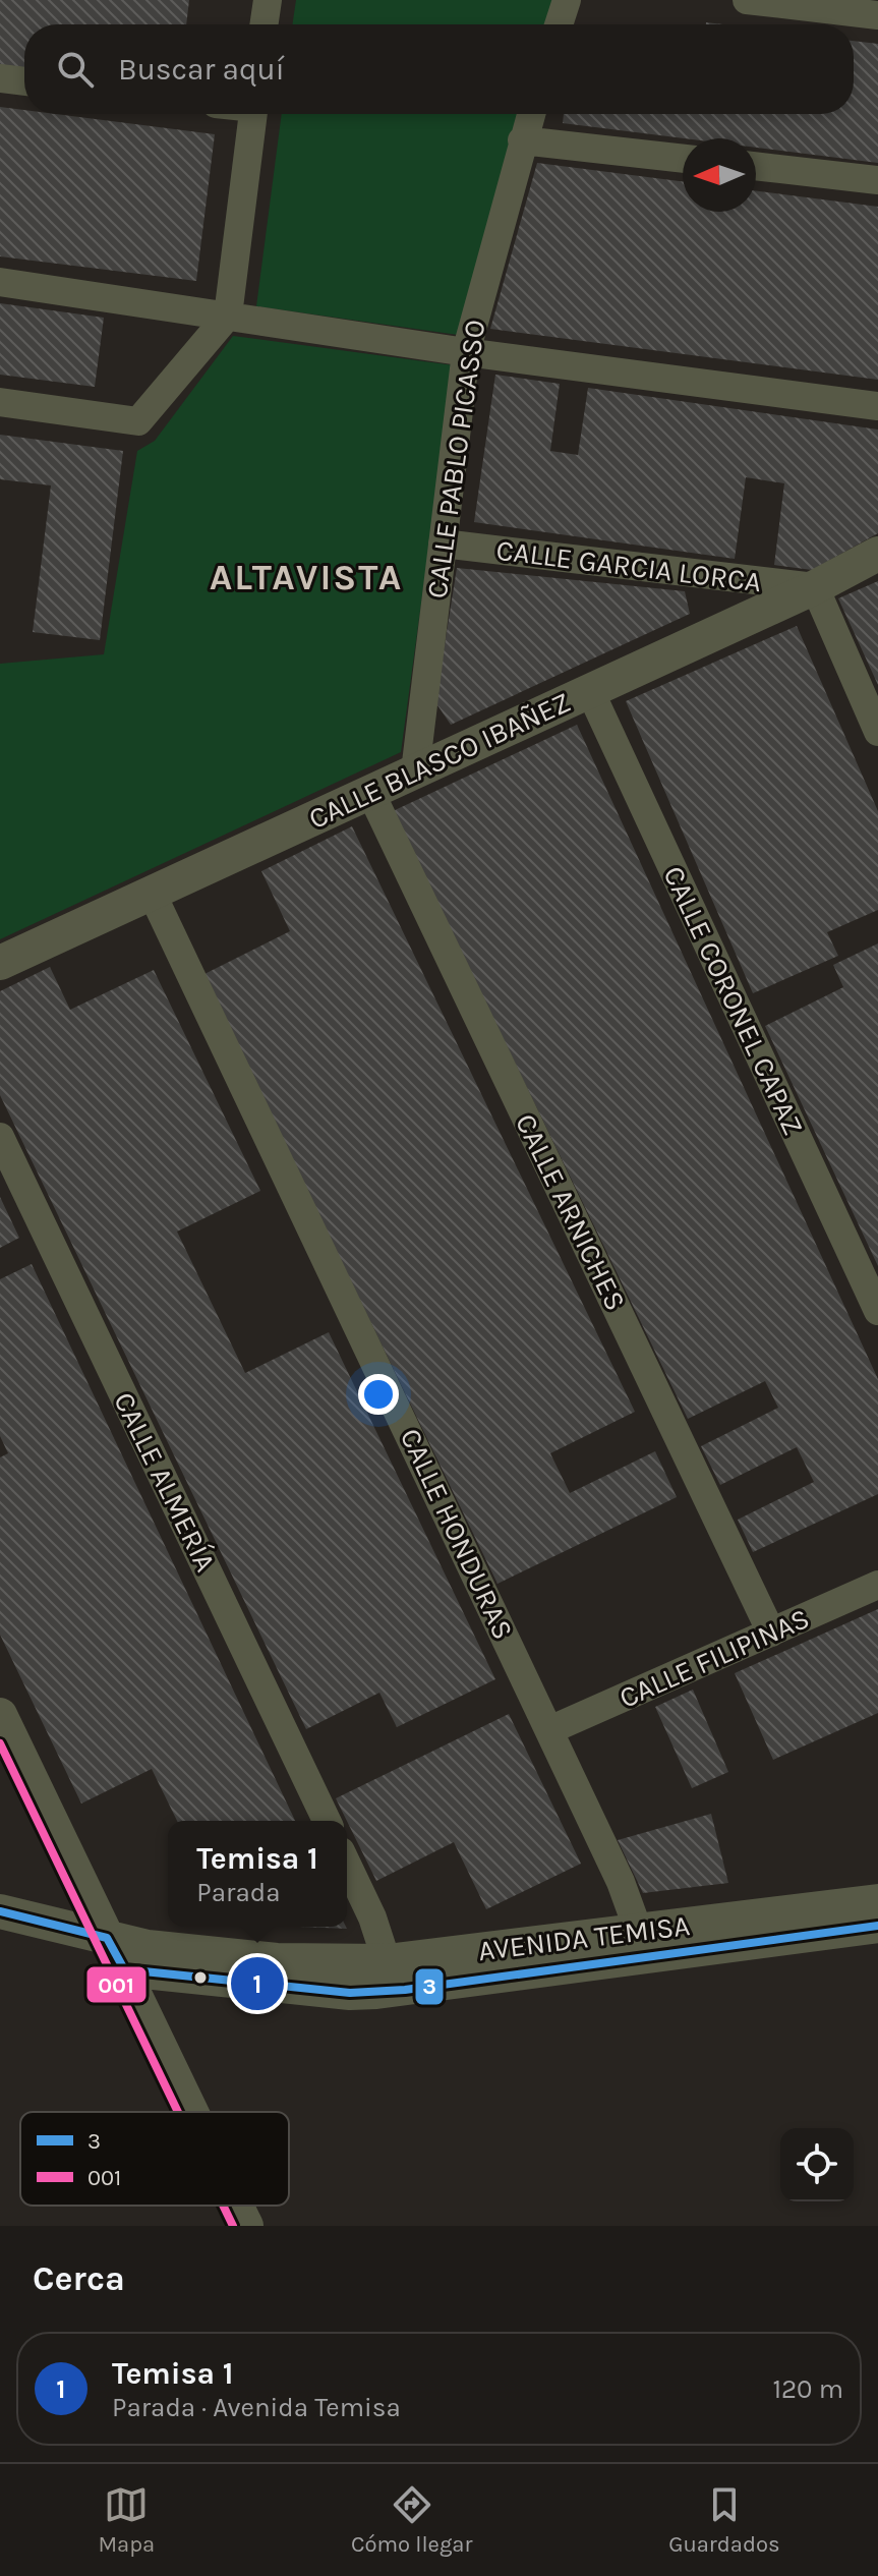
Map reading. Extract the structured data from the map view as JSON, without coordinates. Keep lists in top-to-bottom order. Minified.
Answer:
{"streets":{"street":["CALLE PABLO PICASSO","CALLE GARCIA LORCA","CALLE BLASCO IBAÑEZ","CALLE CORONEL CAPAZ","CALLE ARNICHES","CALLE ALMERÍA","CALLE HONDURAS","CALLE FILIPINAS","AVENIDA TEMISA"]},"crossings":[["CALLE PABLO PICASSO","CALLE GARCIA LORCA"],["CALLE PABLO PICASSO","CALLE BLASCO IBAÑEZ"],["CALLE GARCIA LORCA","CALLE BLASCO IBAÑEZ"],["CALLE BLASCO IBAÑEZ","CALLE CORONEL CAPAZ"],["CALLE BLASCO IBAÑEZ","CALLE ARNICHES"],["CALLE BLASCO IBAÑEZ","CALLE HONDURAS"],["CALLE ARNICHES","CALLE FILIPINAS"],["CALLE HONDURAS","CALLE FILIPINAS"],["CALLE HONDURAS","AVENIDA TEMISA"]],"districts":["ALTAVISTA"],"lines":["transit line 001","transit line 3"],"legend":["3","001"],"north":"left","page":{"search":"Buscar aquí","popup":["Temisa 1","Parada"],"pins":"1","heading":"Cerca","list":[{"mark":"1","name":"Temisa 1","note":"Parada · Avenida Temisa","value":"120 m"}],"nav":["Mapa","Cómo llegar","Guardados"]}}
